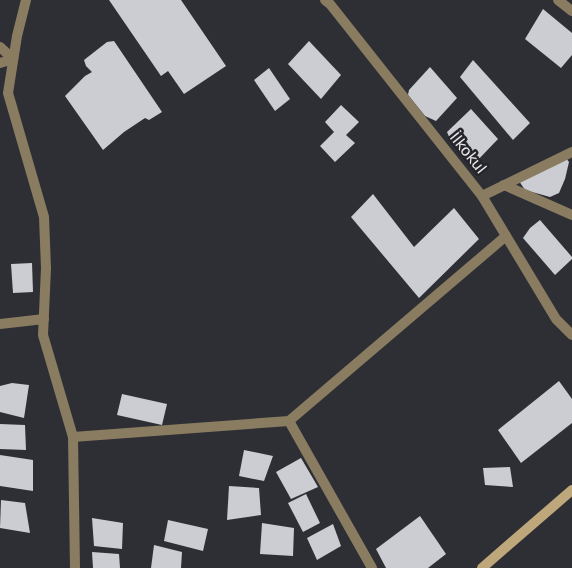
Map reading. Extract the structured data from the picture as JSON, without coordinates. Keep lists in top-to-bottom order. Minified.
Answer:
{"streets":{"street":["İlkokul"]}}
